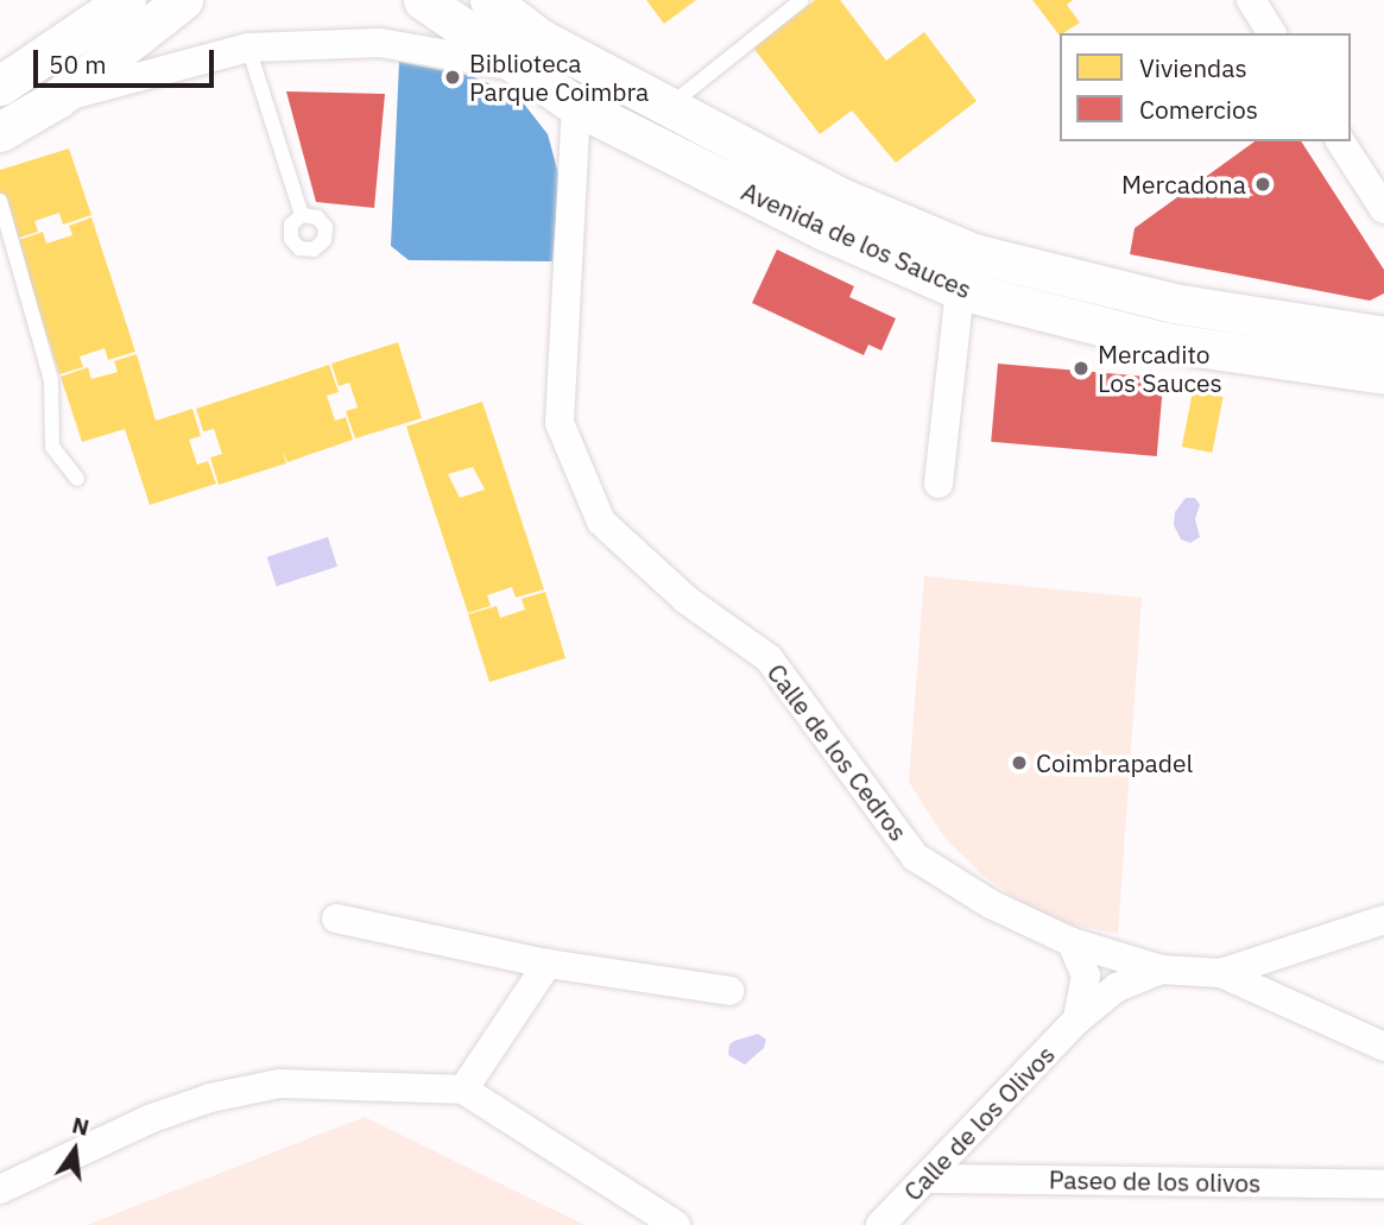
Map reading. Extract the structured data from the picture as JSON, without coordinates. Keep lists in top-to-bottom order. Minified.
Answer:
{"streets":{"street":["Avenida de los Sauces","Calle de los Cedros","Calle de los Olivos","Paseo de los olivos"]},"crossings":[["Avenida de los Sauces","Calle de los Cedros"],["Calle de los Cedros","Calle de los Olivos"],["Calle de los Olivos","Paseo de los olivos"]],"places":["Biblioteca Parque Coimbra","Mercadona","Mercadito Los Sauces","Coimbrapadel"],"legend":["Viviendas","Comercios"],"scale_bar":"50 m","north":"top"}
